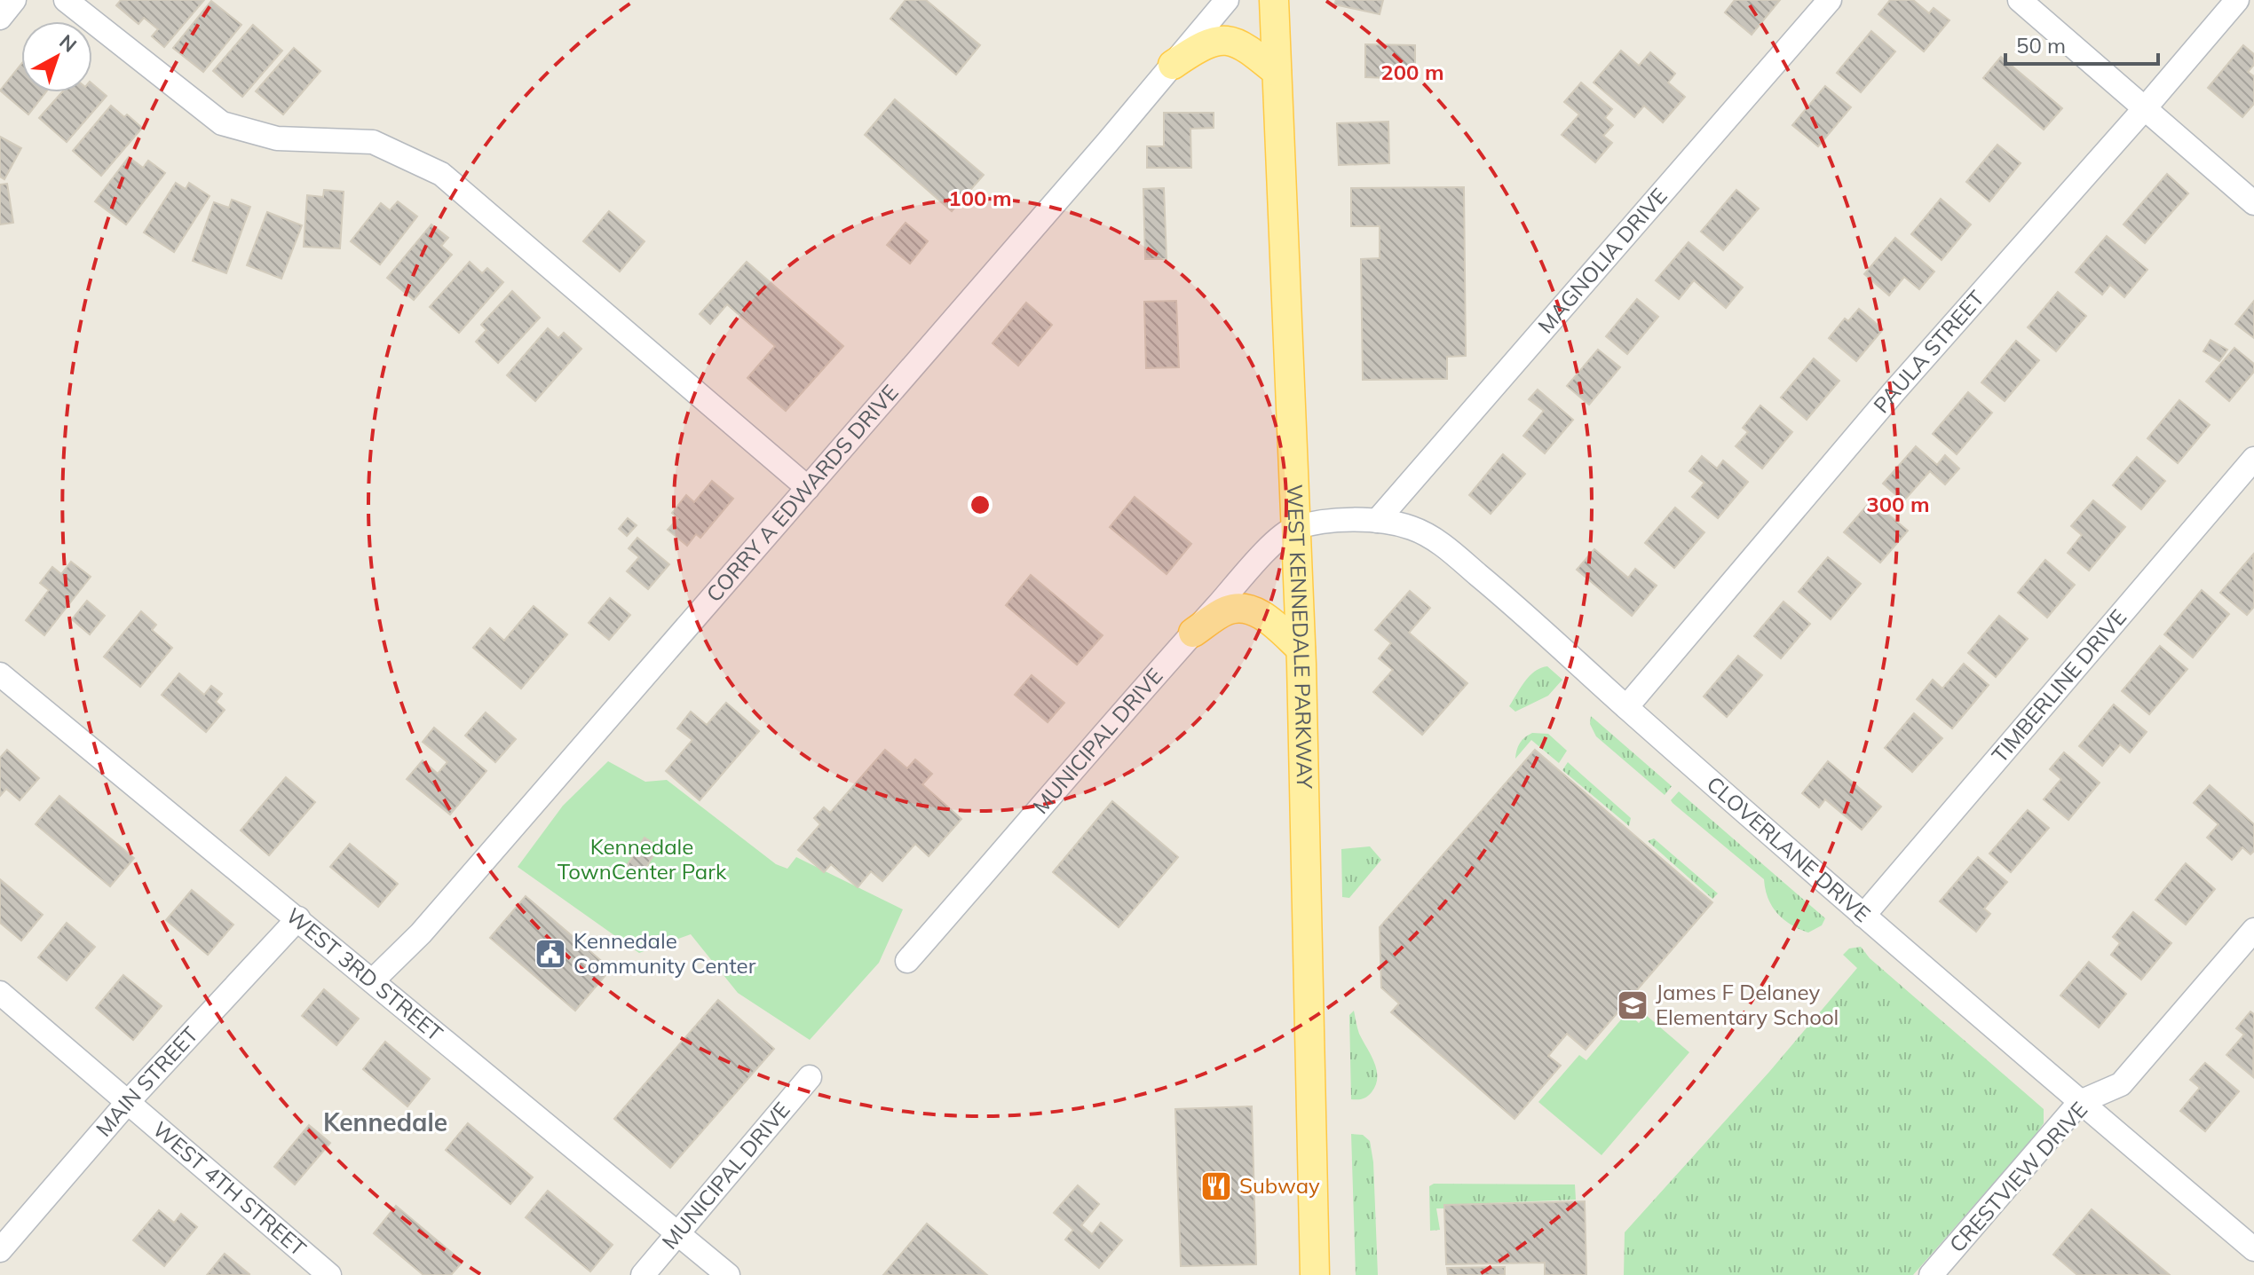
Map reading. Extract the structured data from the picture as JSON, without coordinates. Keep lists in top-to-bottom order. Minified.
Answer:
{"streets":{"main road":["WEST KENNEDALE PARKWAY"],"street":["MAGNOLIA DRIVE","PAULA STREET","CORRY A EDWARDS DRIVE","TIMBERLINE DRIVE","MUNICIPAL DRIVE","CLOVERLANE DRIVE","WEST 3RD STREET","MAIN STREET","CRESTVIEW DRIVE","WEST 4TH STREET"]},"crossings":[["MAGNOLIA DRIVE","CLOVERLANE DRIVE"],["PAULA STREET","CLOVERLANE DRIVE"],["CORRY A EDWARDS DRIVE","WEST 3RD STREET"],["WEST KENNEDALE PARKWAY","MUNICIPAL DRIVE"],["WEST KENNEDALE PARKWAY","CLOVERLANE DRIVE"],["TIMBERLINE DRIVE","CLOVERLANE DRIVE"],["MUNICIPAL DRIVE","CLOVERLANE DRIVE"],["MUNICIPAL DRIVE","WEST 3RD STREET"],["CLOVERLANE DRIVE","CRESTVIEW DRIVE"],["WEST 3RD STREET","MAIN STREET"],["MAIN STREET","WEST 4TH STREET"]],"districts":["Kennedale"],"parks":["Kennedale TownCenter Park"],"places":{"public building":["Kennedale Community Center"],"school or university":["James F Delaney Elementary School"],"restaurant":["Subway"]},"scale_bar":"50 m","north":"top right","rings":["200 m","100 m","300 m"]}
